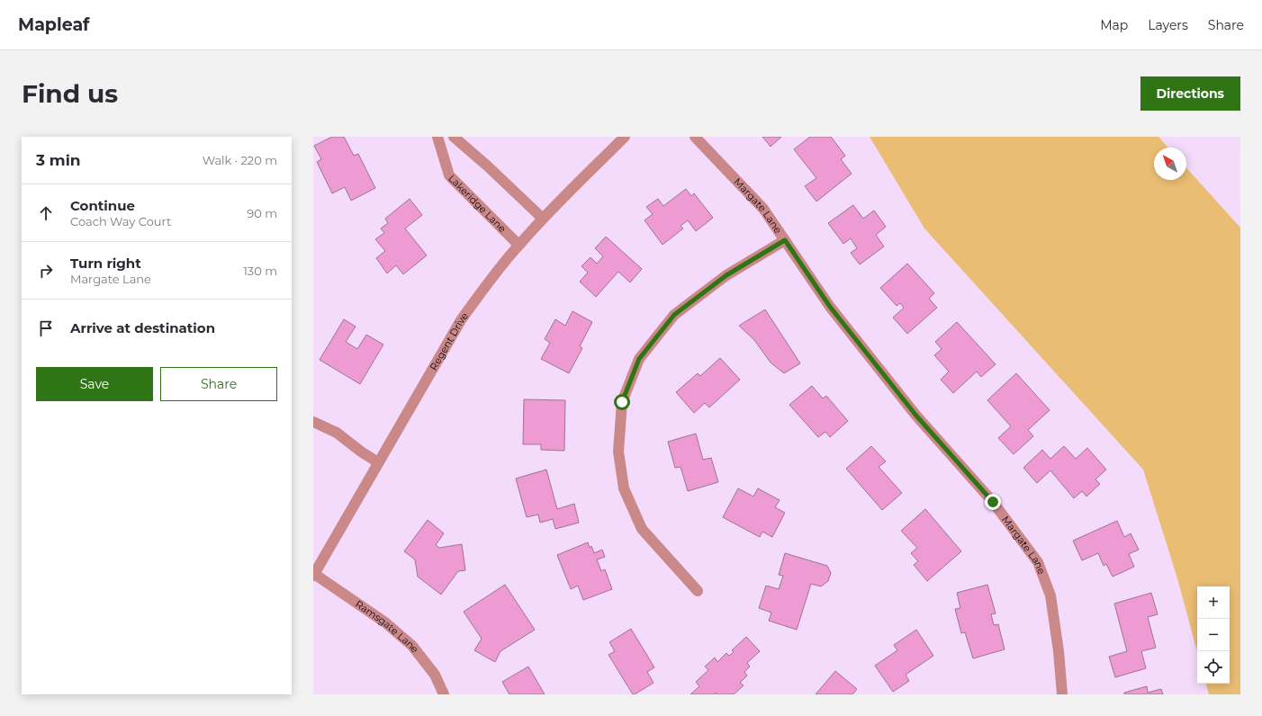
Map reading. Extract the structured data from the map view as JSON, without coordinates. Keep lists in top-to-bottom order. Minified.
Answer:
{"streets":{"street":["Lakeridge Lane","Margate Lane","Regent Drive","Ramsgate Lane"]},"crossings":[["Lakeridge Lane","Regent Drive"],["Regent Drive","Ramsgate Lane"]],"north":"top left","page":{"header":"Mapleaf","nav":["Map","Layers","Share"],"buttons":["Directions",["Save","Share"]],"title":"Find us","heading":["3 min","Walk · 220 m"],"list":[["Continue","Coach Way Court","90 m"],["Turn right","Margate Lane","130 m"],"Arrive at destination"],"map_buttons":["+","−"]}}
